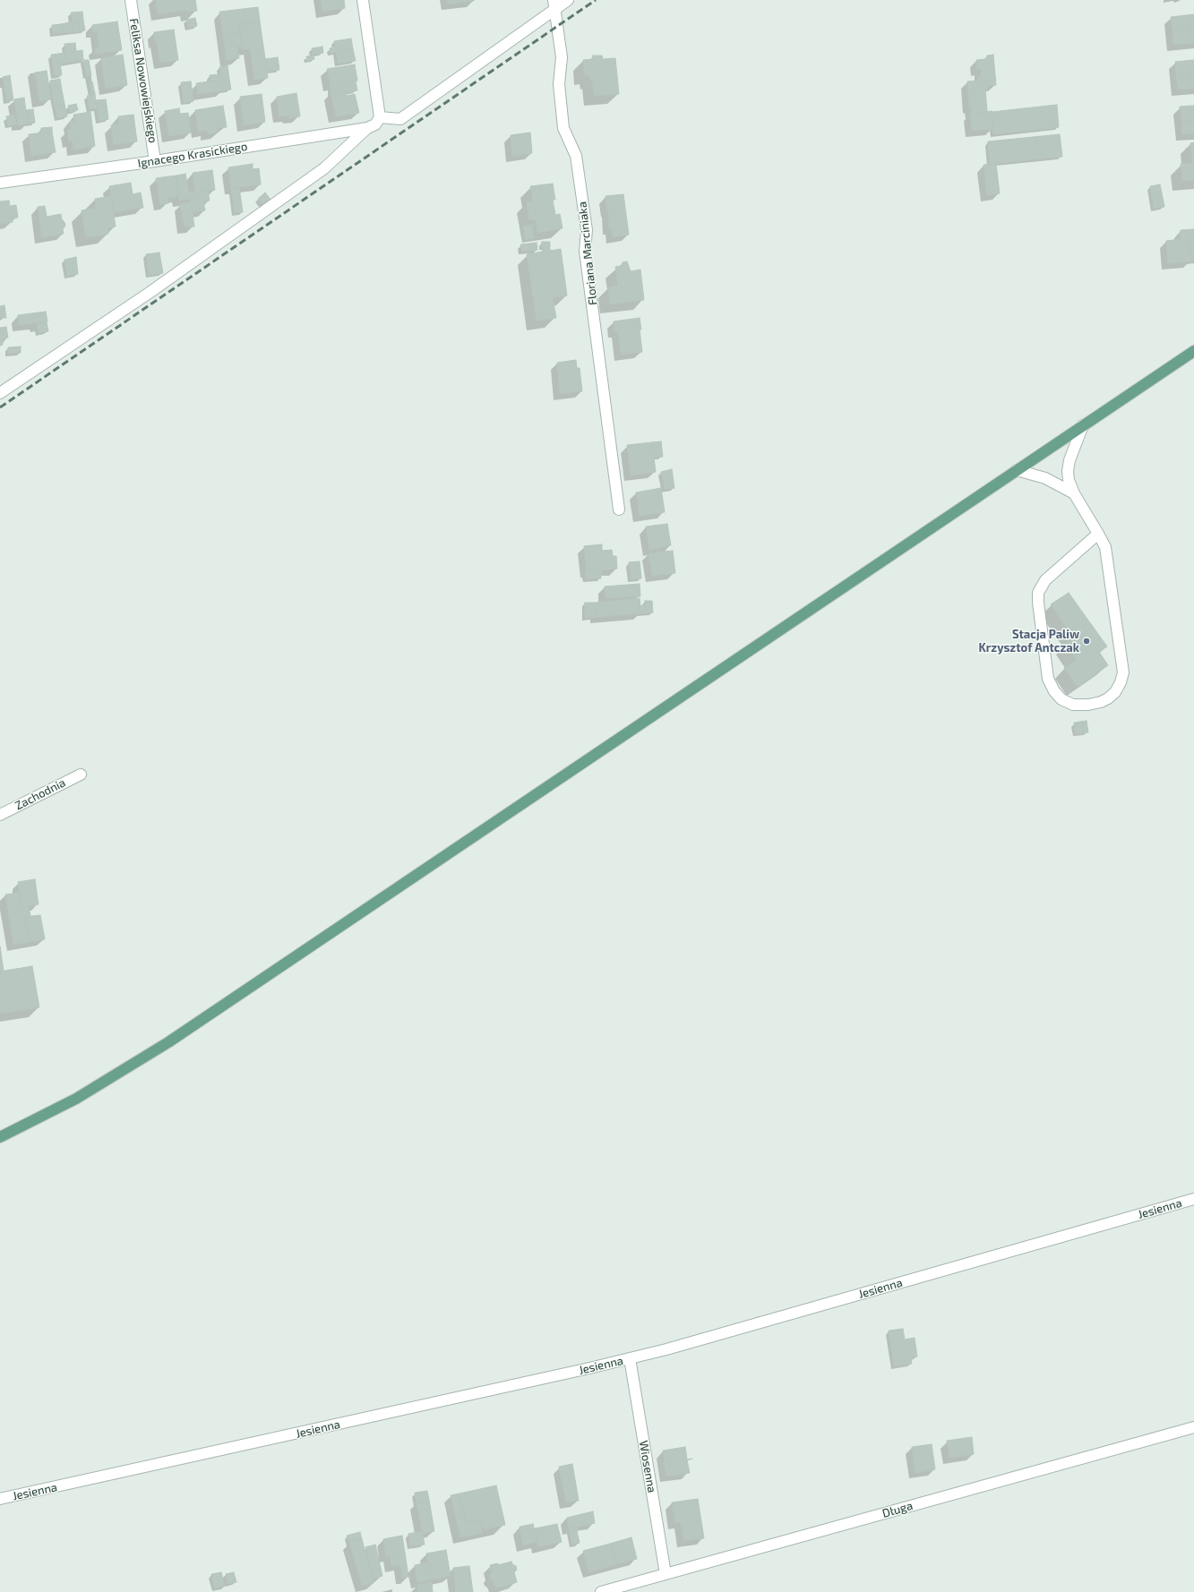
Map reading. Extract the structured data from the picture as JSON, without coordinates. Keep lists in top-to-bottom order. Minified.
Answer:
{"streets":{"street":["Feliksa Nowowiejskiego","Ignacego Krasickiego","Floriana Marciniaka","Zachodnia","Jesienna","Wiosenna","Długa"]},"crossings":[["Feliksa Nowowiejskiego","Ignacego Krasickiego"],["Jesienna","Wiosenna"],["Wiosenna","Długa"]],"places":["Stacja Paliw Krzysztof Antczak"]}
